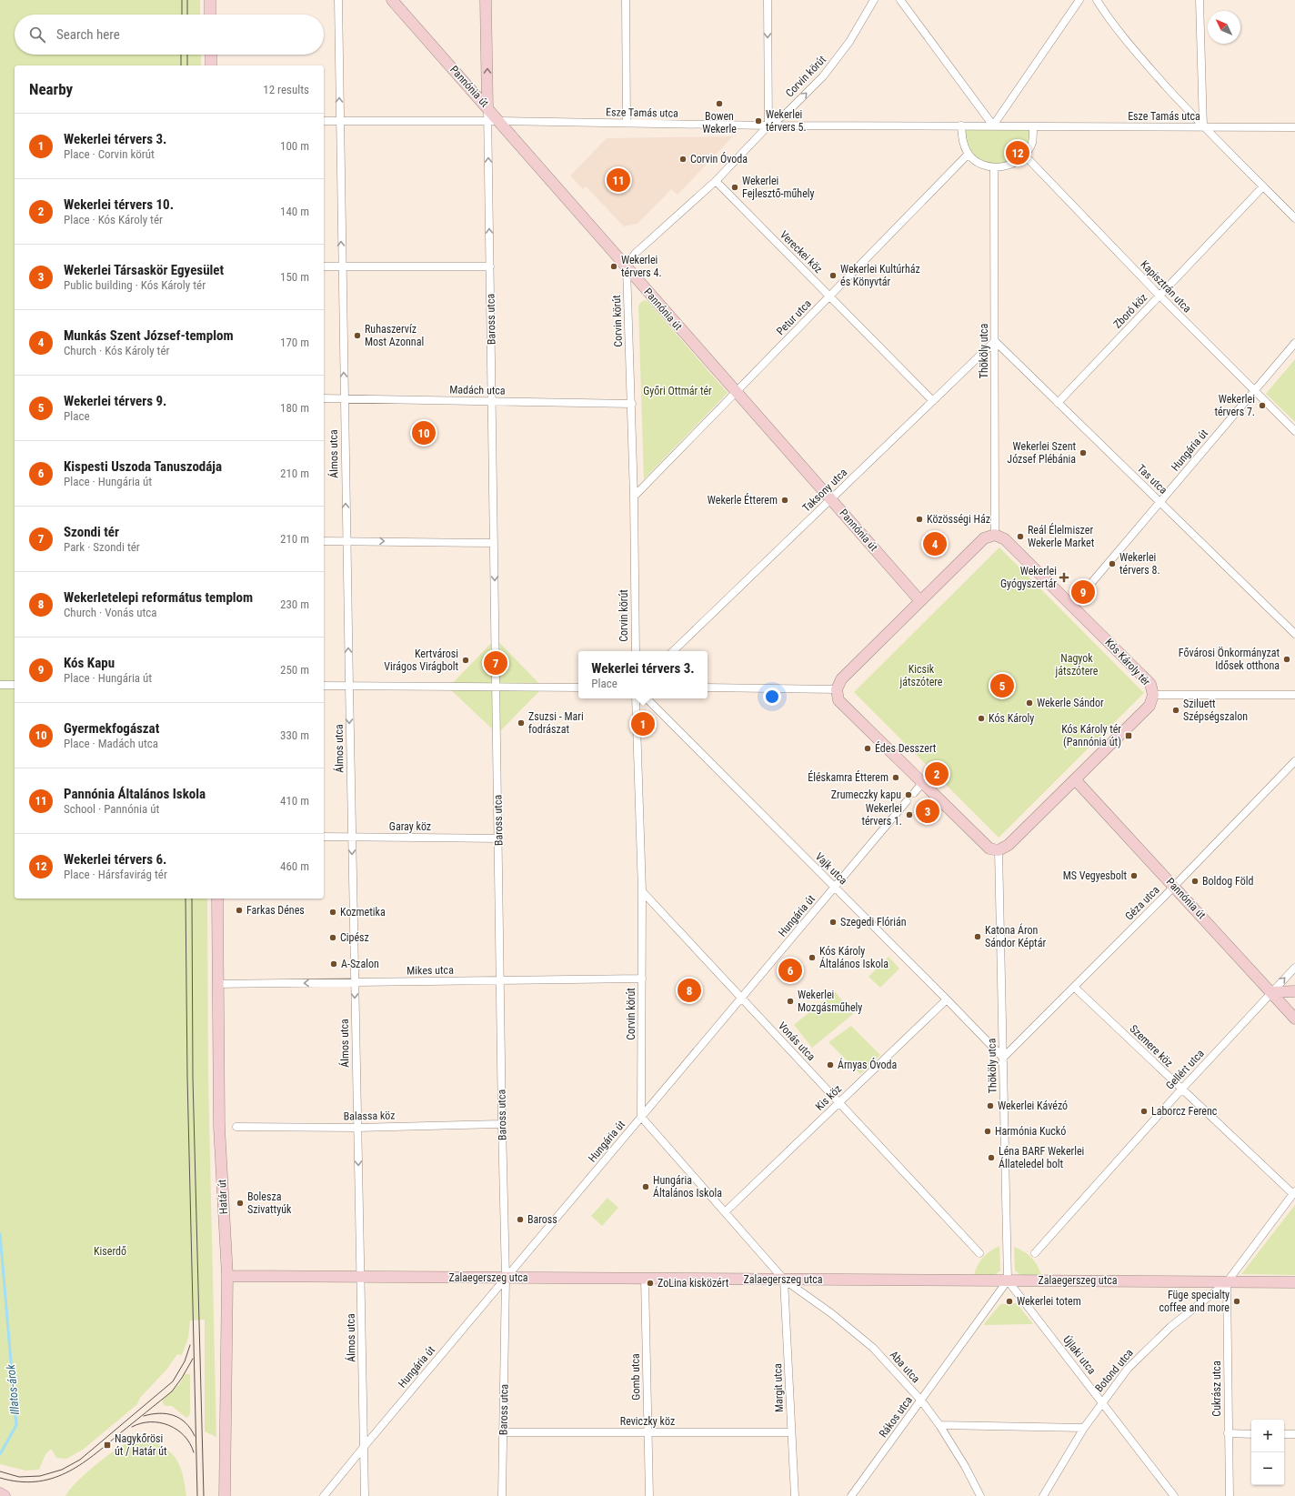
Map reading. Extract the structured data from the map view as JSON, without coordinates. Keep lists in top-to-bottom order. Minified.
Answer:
{"streets":{"street":["Corvin körút","Pannónia út","Esze Tamás utca","Vereckei köz","Kapisztrán utca","Zboró köz","Petur utca","Baross utca","Thököly utca","Madách utca","Hungária út","Álmos utca","Tas utca","Taksony utca","Kós Károly tér","Garay köz","Vajk utca","Géza utca","Mikes utca","Vonás utca","Szemere köz","Gellért utca","Kis köz","Balassa köz","Határ út","Zalaegerszeg utca","Újlaki utca","Aba utca","Botond utca","Gomb utca","Margit utca","Cukrász utca","Rákos utca","Reviczky köz"]},"crossings":[["Corvin körút","Pannónia út"],["Corvin körút","Esze Tamás utca"],["Corvin körút","Vereckei köz"],["Corvin körút","Petur utca"],["Corvin körút","Madách utca"],["Corvin körút","Hungária út"],["Corvin körút","Mikes utca"],["Corvin körút","Vonás utca"],["Pannónia út","Esze Tamás utca"],["Pannónia út","Petur utca"],["Pannónia út","Baross utca"],["Pannónia út","Taksony utca"],["Pannónia út","Kós Károly tér"],["Pannónia út","Géza utca"],["Pannónia út","Gellért utca"],["Esze Tamás utca","Baross utca"],["Esze Tamás utca","Álmos utca"],["Vereckei köz","Petur utca"],["Vereckei köz","Taksony utca"],["Kapisztrán utca","Zboró köz"],["Kapisztrán utca","Hungária út"],["Zboró köz","Tas utca"],["Baross utca","Madách utca"],["Baross utca","Hungária út"],["Baross utca","Garay köz"],["Baross utca","Mikes utca"],["Baross utca","Balassa köz"],["Baross utca","Zalaegerszeg utca"],["Baross utca","Reviczky köz"],["Thököly utca","Tas utca"],["Thököly utca","Taksony utca"],["Thököly utca","Kós Károly tér"],["Thököly utca","Vajk utca"],["Thököly utca","Géza utca"],["Thököly utca","Zalaegerszeg utca"],["Thököly utca","Újlaki utca"],["Thököly utca","Rákos utca"],["Madách utca","Álmos utca"],["Hungária út","Álmos utca"],["Hungária út","Tas utca"],["Hungária út","Vajk utca"],["Hungária út","Vonás utca"],["Hungária út","Zalaegerszeg utca"],["Álmos utca","Garay köz"],["Álmos utca","Mikes utca"],["Álmos utca","Balassa köz"],["Álmos utca","Zalaegerszeg utca"],["Tas utca","Taksony utca"],["Vajk utca","Géza utca"],["Vajk utca","Kis köz"],["Géza utca","Szemere köz"],["Mikes utca","Határ út"],["Vonás utca","Kis köz"],["Szemere köz","Gellért utca"],["Szemere köz","Botond utca"],["Határ út","Zalaegerszeg utca"],["Zalaegerszeg utca","Újlaki utca"],["Zalaegerszeg utca","Aba utca"],["Zalaegerszeg utca","Botond utca"],["Zalaegerszeg utca","Gomb utca"],["Zalaegerszeg utca","Margit utca"],["Zalaegerszeg utca","Cukrász utca"],["Zalaegerszeg utca","Rákos utca"],["Újlaki utca","Botond utca"],["Újlaki utca","Rákos utca"],["Aba utca","Margit utca"],["Aba utca","Rákos utca"],["Botond utca","Cukrász utca"],["Gomb utca","Reviczky köz"],["Margit utca","Reviczky köz"]],"water":["Illatos-árok"],"parks":["Győri Ottmár tér","Nagyok játszótere","Kicsik játszótere","Kiserdő"],"places":{"other":["Bowen Wekerle","Wekerlei térvers 5.","Corvin Óvoda","Wekerlei Fejlesztő-műhely","Wekerlei térvers 4.","Wekerlei Kultúrház és Könyvtár","Ruhaszervíz Most Azonnal","Wekerlei térvers 7.","Wekerlei Szent József Plébánia","Wekerle Étterem","Közösségi Ház","Reál Élelmiszer Wekerle Market","Wekerlei térvers 8.","Fővárosi Önkormányzat Idősek otthona","Kertvárosi Virágos Virágbolt","Wekerle Sándor","Sziluett Szépségszalon","Kós Károly","Zsuzsi - Mari fodrászat","Édes Desszert","Éléskamra Étterem","Zrumeczky kapu","Wekerlei térvers 1.","MS Vegyesbolt","Boldog Föld","Farkas Dénes","Kozmetika","Szegedi Flórián","Katona Áron Sándor Képtár","Cipész","Kós Károly Általános Iskola","A-Szalon","Wekerlei Mozgásműhely","Árnyas Óvoda","Wekerlei Kávézó","Laborcz Ferenc","Harmónia Kuckó","Léna BARF Wekerlei Állateledel bolt","Hungária Általános Iskola","Bolesza Szivattyúk","Baross","ZoLina kisközért","Wekerlei totem","Füge specialty coffee and more"],"health":["Wekerlei Gyógyszertár"],"transit":["Kós Károly tér (Pannónia út)","Nagykőrösi út / Határ út"]},"north":"top left","page":{"search":"Search here","heading":["Nearby","12 results"],"list":[{"mark":"1","name":"Wekerlei térvers 3.","note":"Place · Corvin körút","value":"100 m"},{"mark":"2","name":"Wekerlei térvers 10.","note":"Place · Kós Károly tér","value":"140 m"},{"mark":"3","name":"Wekerlei Társaskör Egyesület","note":"Public building · Kós Károly tér","value":"150 m"},{"mark":"4","name":"Munkás Szent József-templom","note":"Church · Kós Károly tér","value":"170 m"},{"mark":"5","name":"Wekerlei térvers 9.","note":"Place","value":"180 m"},{"mark":"6","name":"Kispesti Uszoda Tanuszodája","note":"Place · Hungária út","value":"210 m"},{"mark":"7","name":"Szondi tér","note":"Park · Szondi tér","value":"210 m"},{"mark":"8","name":"Wekerletelepi református templom","note":"Church · Vonás utca","value":"230 m"},{"mark":"9","name":"Kós Kapu","note":"Place · Hungária út","value":"250 m"},{"mark":"10","name":"Gyermekfogászat","note":"Place · Madách utca","value":"330 m"},{"mark":"11","name":"Pannónia Általános Iskola","note":"School · Pannónia út","value":"410 m"},{"mark":"12","name":"Wekerlei térvers 6.","note":"Place · Hársfavirág tér","value":"460 m"}],"pins":["12","11","10","4","9","7","5","1","2","3","6","8"],"popup":["Wekerlei térvers 3.","Place"],"map_buttons":["+","−"]}}
